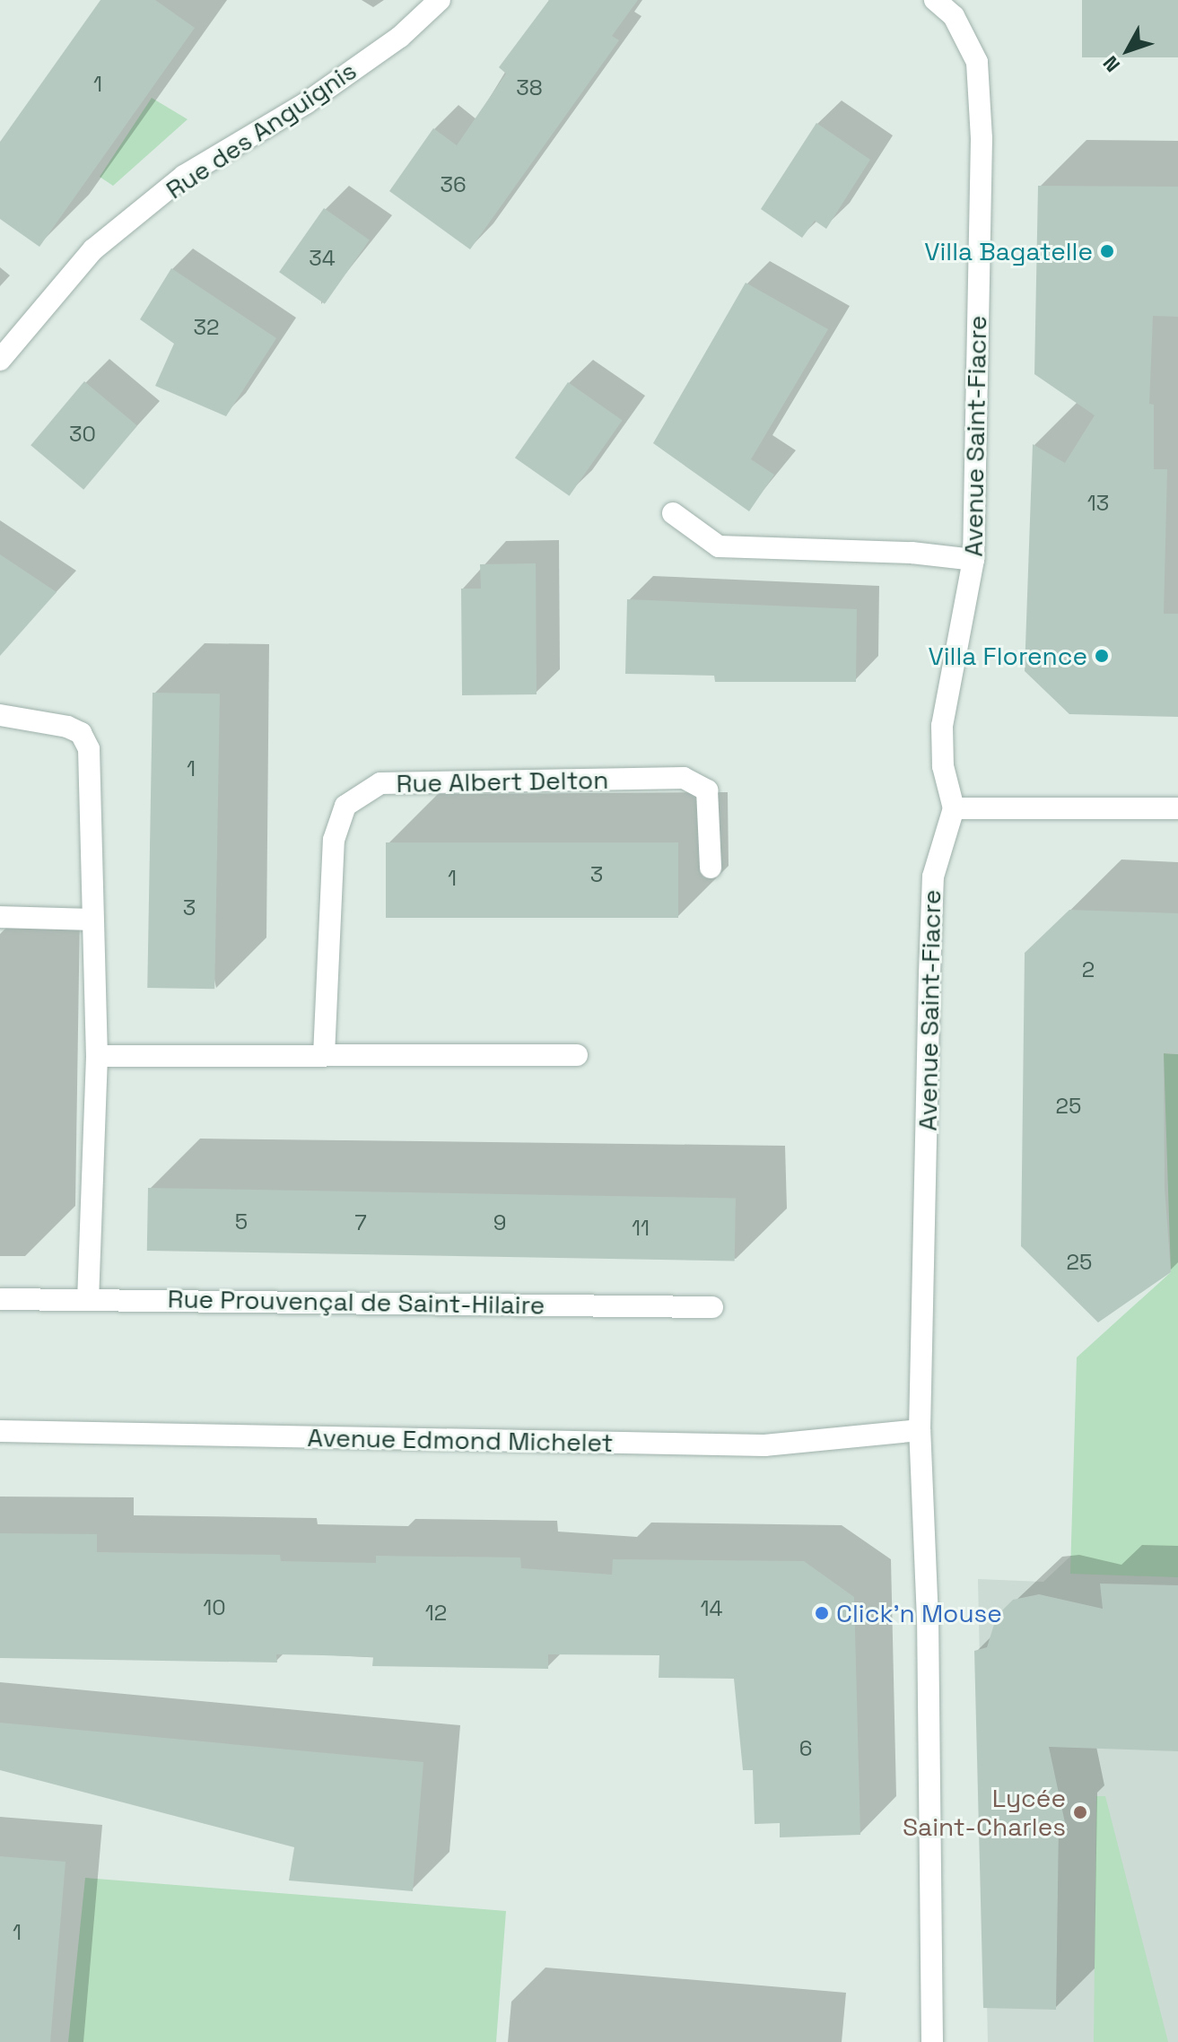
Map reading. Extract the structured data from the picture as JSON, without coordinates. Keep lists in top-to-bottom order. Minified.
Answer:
{"streets":{"street":["Rue des Anguignis","Avenue Saint-Fiacre","Rue Albert Delton","Rue Prouvençal de Saint-Hilaire","Avenue Edmond Michelet"]},"crossings":[["Avenue Saint-Fiacre","Avenue Edmond Michelet"]],"places":["Villa Bagatelle","Villa Florence","Click'n Mouse","Lycée Saint-Charles"],"house_numbers":["1","38","36","34","32","30","13","1","3","1","3","2","25","5","7","9","11","25","10","14","12","6","1"],"north":"bottom left"}
